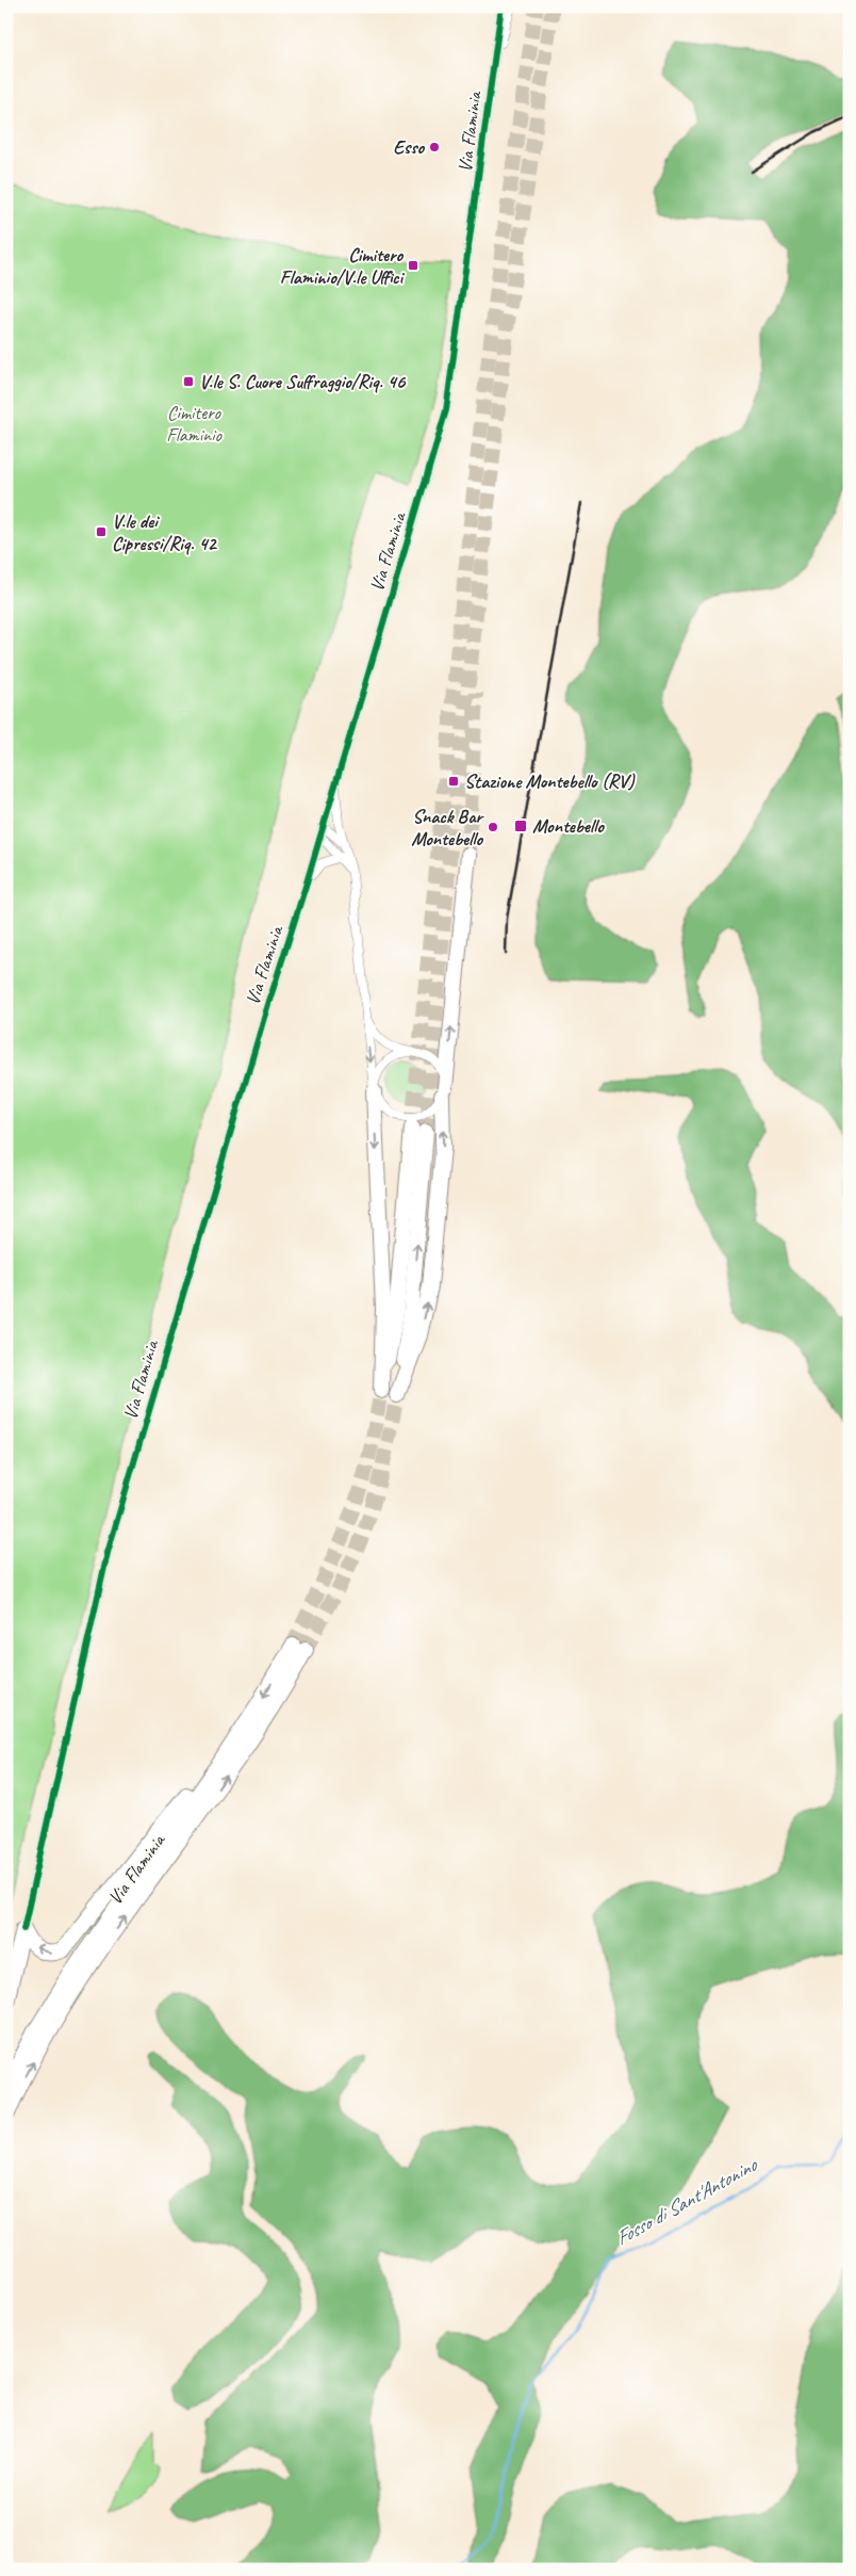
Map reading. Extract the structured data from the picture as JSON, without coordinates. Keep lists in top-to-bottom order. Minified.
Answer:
{"streets":{"highway":["Via Flaminia"]},"water":["Fosso di Sant'Antonino"],"parks":["Cimitero Flaminio"],"places":{"other":["Esso","Snack Bar Montebello"],"transit":["Cimitero Flaminio/V.le Uffici","V.le S. Cuore Suffraggio/Riq. 46","V.le dei Cipressi/Riq. 42","Stazione Montebello (RV)","Montebello"]}}
